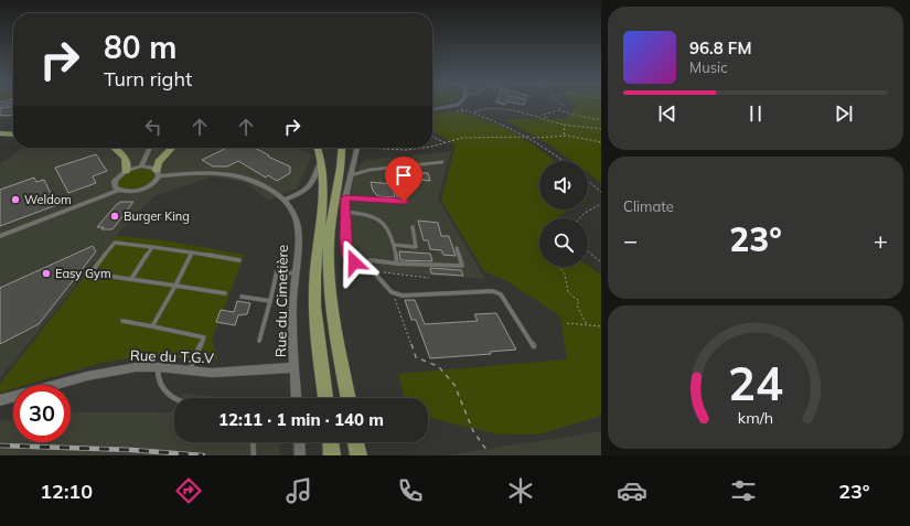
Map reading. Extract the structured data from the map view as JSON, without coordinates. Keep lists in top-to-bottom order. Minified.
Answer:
{"streets":{"street":["Rue du Cimetière","Rue du T.G.V"]},"crossings":[["Rue du Cimetière","Rue du T.G.V"]],"places":["Weldom","Burger King","Easy Gym"],"page":{"turn":["80 m","Turn right"],"song":["96.8 FM","Music"],"tile":"Climate","heat":["−","23°","+"],"limit":"30","trip":"12:11 · 1 min · 140 m","tabs":["12:10","23°"],"gauge":["24","km/h"]}}
